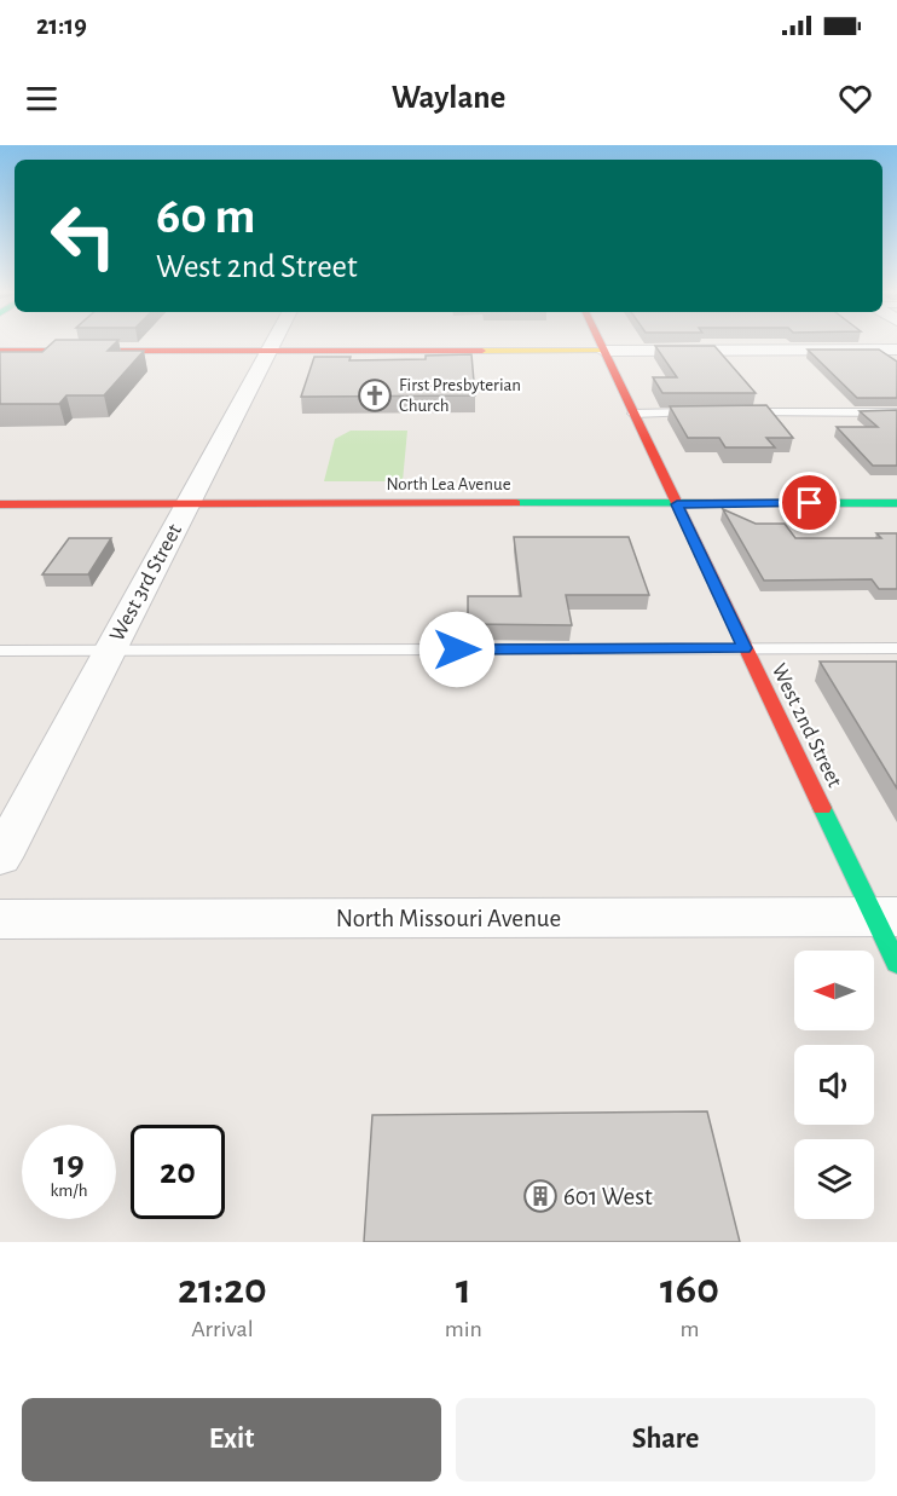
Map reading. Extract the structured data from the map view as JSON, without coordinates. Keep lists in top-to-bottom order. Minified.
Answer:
{"streets":{"street":["North Lea Avenue","West 3rd Street","West 2nd Street","North Missouri Avenue"]},"crossings":[["North Lea Avenue","West 3rd Street"],["North Lea Avenue","West 2nd Street"],["West 2nd Street","North Missouri Avenue"]],"places":{"church":["First Presbyterian Church"],"building":["601 West"]},"north":"left","page":{"status":"21:19","header":"Waylane","turn":["60 m","West 2nd Street"],"speed":"19 km/h","limit":"20","eta":["21:20","Arrival","1","min","160","m"],"buttons":["Exit","Share"]}}
